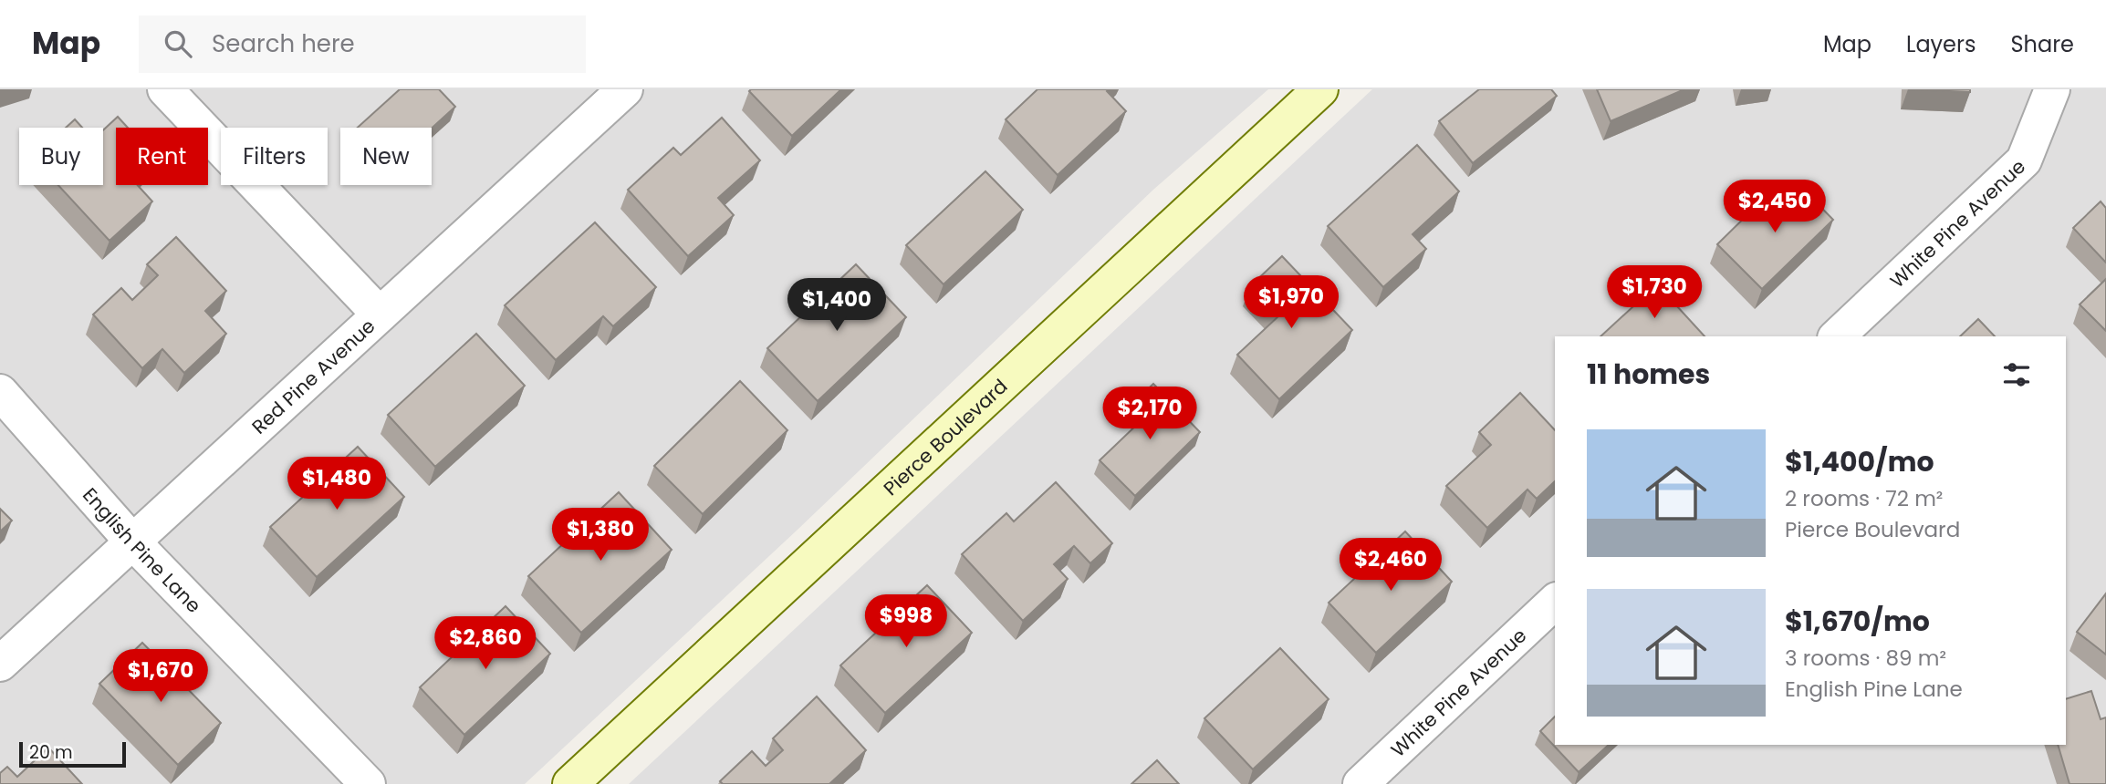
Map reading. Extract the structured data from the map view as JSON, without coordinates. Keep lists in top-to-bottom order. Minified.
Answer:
{"streets":{"street":["White Pine Avenue","Red Pine Avenue","Pierce Boulevard","English Pine Lane"]},"crossings":[["Red Pine Avenue","English Pine Lane"]],"scale_bar":"20 m","page":{"header":"Map","search":"Search here","nav":["Map","Layers","Share"],"chip":["Buy","Rent","Filters","New"],"price":["$2,450","$1,730","$1,970","$1,400","$2,170","$1,480","$1,380","$2,460","$998","$2,860","$1,670"],"heading":"11 homes","list":[{"name":"$1,400/mo","note":"2 rooms · 72 m² · Pierce Boulevard"},{"name":"$1,670/mo","note":"3 rooms · 89 m² · English Pine Lane"}],"scale":"20 m"}}
